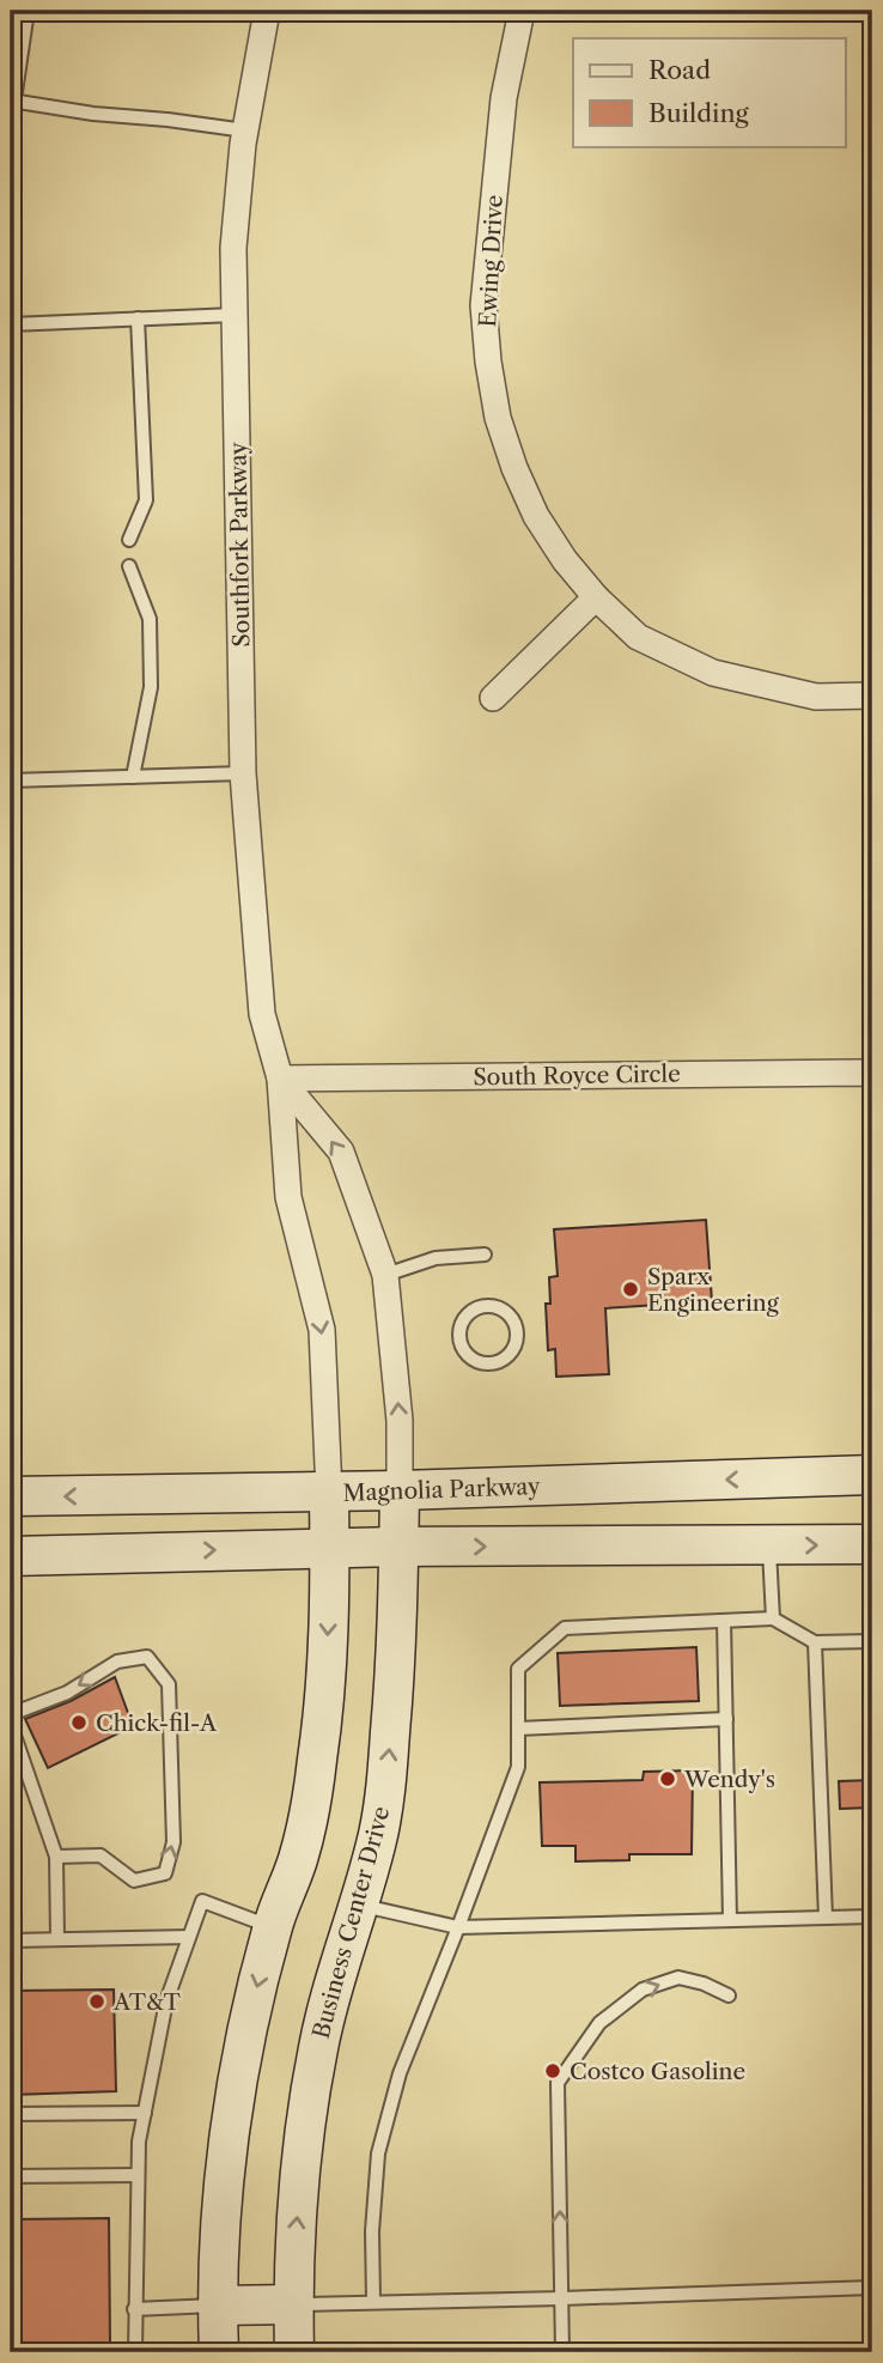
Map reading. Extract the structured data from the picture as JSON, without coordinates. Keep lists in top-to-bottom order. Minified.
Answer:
{"streets":{"street":["Ewing Drive","Southfork Parkway","South Royce Circle","Magnolia Parkway","Business Center Drive"]},"crossings":[["Southfork Parkway","South Royce Circle"],["Southfork Parkway","Magnolia Parkway"],["Southfork Parkway","Business Center Drive"],["Magnolia Parkway","Business Center Drive"]],"places":["Sparx Engineering","Chick-fil-A","Wendy's","AT&T","Costco Gasoline"],"legend":["Road","Building"]}
